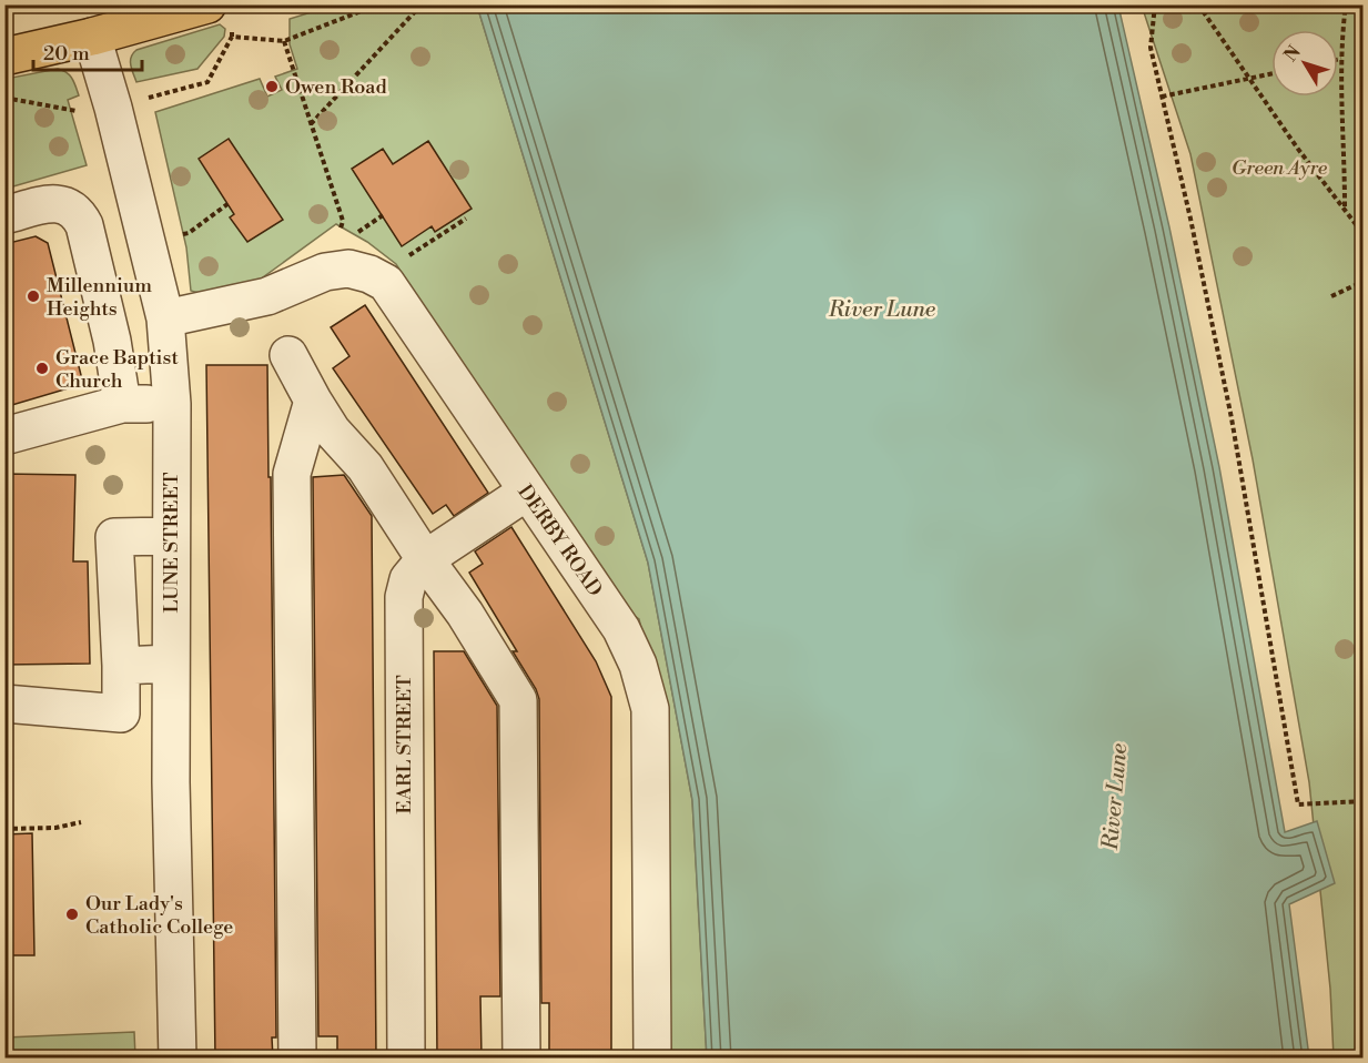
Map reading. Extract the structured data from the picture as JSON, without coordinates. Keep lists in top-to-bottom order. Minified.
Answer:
{"streets":{"street":["DERBY ROAD","LUNE STREET","EARL STREET"]},"crossings":[["DERBY ROAD","LUNE STREET"],["DERBY ROAD","EARL STREET"]],"water":["River Lune"],"parks":["Green Ayre"],"places":["Owen Road","Millennium Heights","Grace Baptist Church","Our Lady's Catholic College"],"scale_bar":"20 m","north":"top left"}
